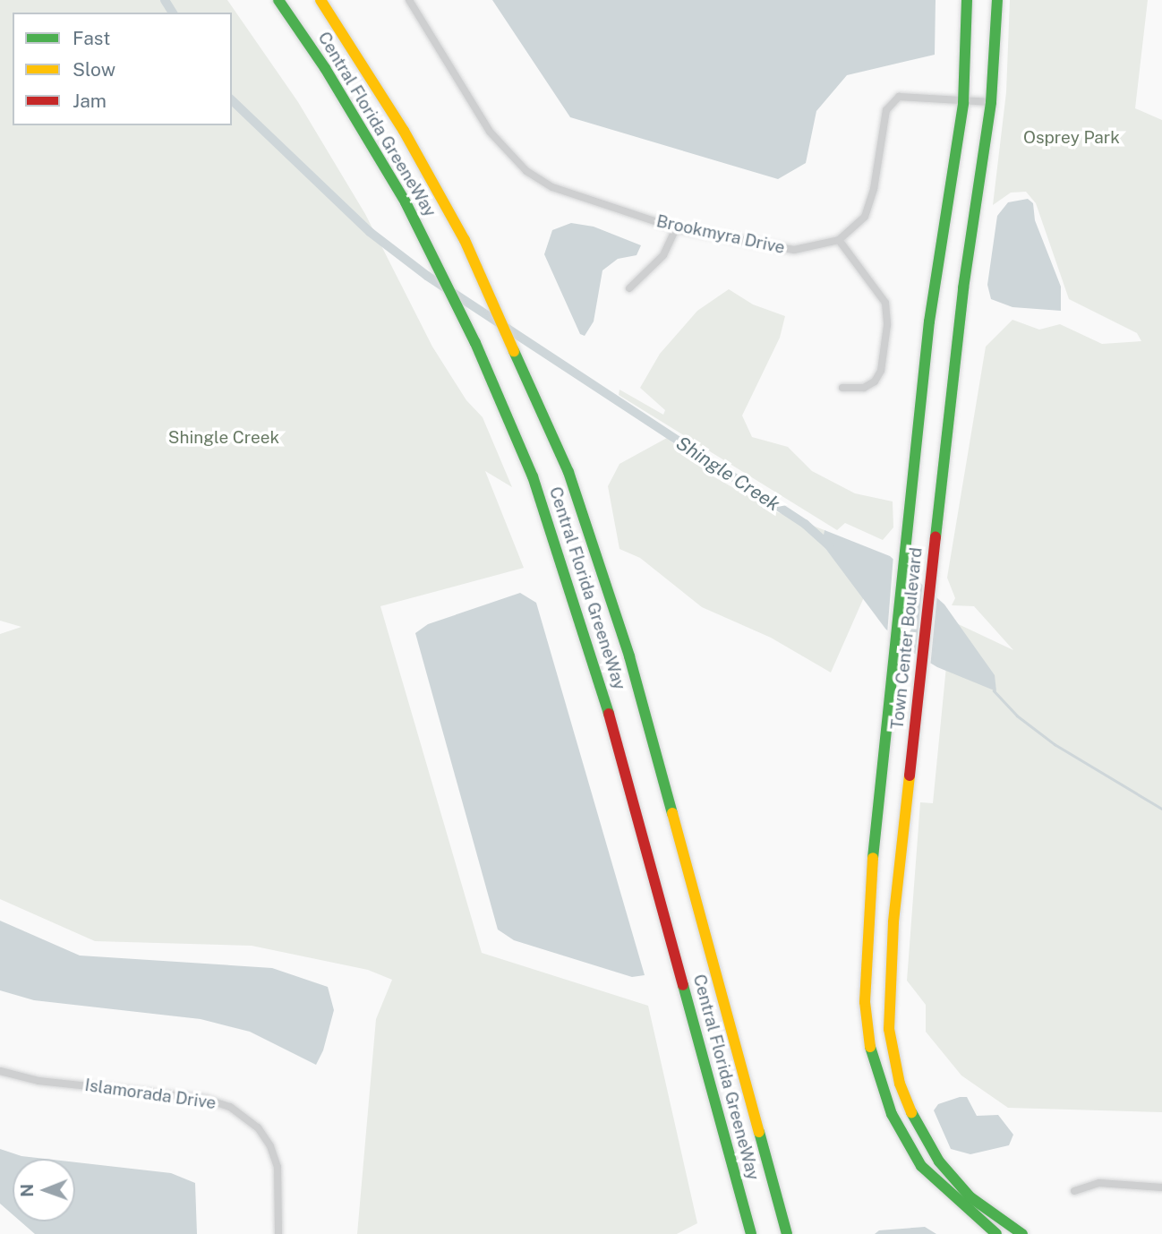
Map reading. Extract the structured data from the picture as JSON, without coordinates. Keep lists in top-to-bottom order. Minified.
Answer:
{"streets":{"main road":["Central Florida GreeneWay","Town Center Boulevard"],"street":["Brookmyra Drive","Islamorada Drive"]},"crossings":[["Brookmyra Drive","Town Center Boulevard"]],"water":["Shingle Creek"],"parks":["Osprey Park","Shingle Creek"],"legend":["Fast","Slow","Jam"],"north":"left"}
